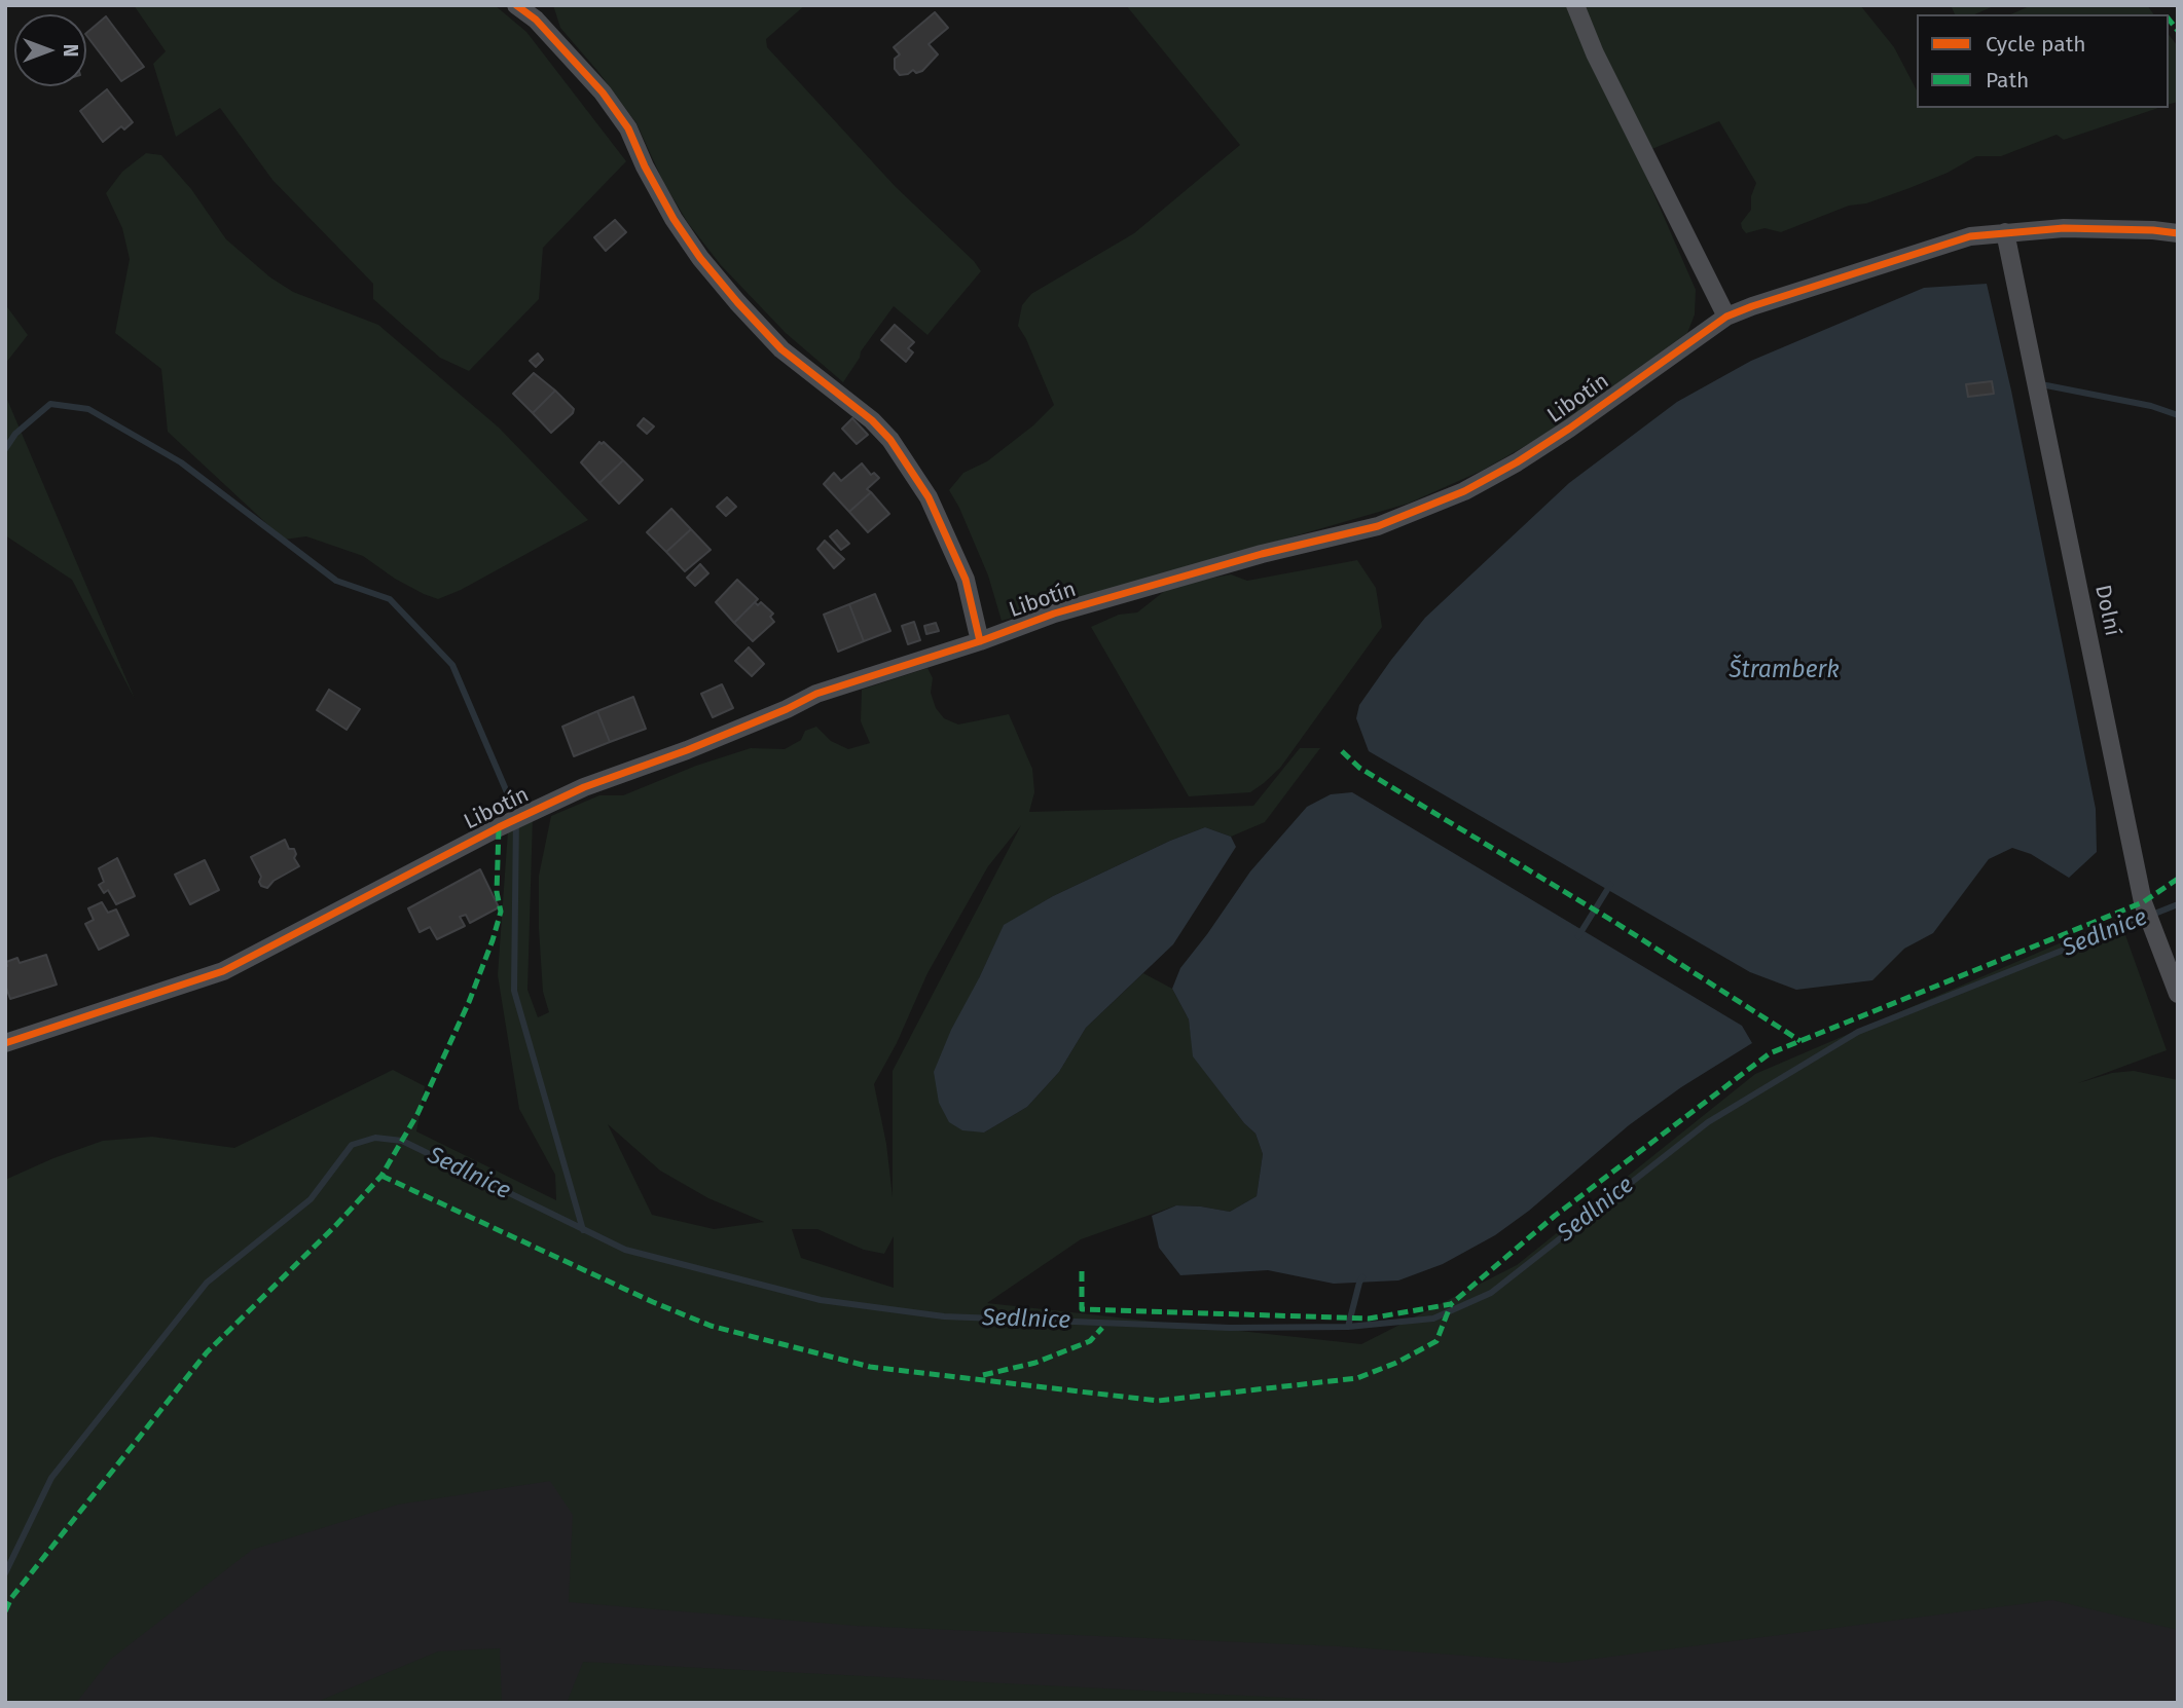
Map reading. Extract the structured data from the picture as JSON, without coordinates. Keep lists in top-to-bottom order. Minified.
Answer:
{"streets":{"street":["Libotín","Dolní"]},"crossings":[["Libotín","Dolní"]],"water":["Štramberk","Sedlnice"],"legend":["Cycle path","Path"],"north":"right"}
